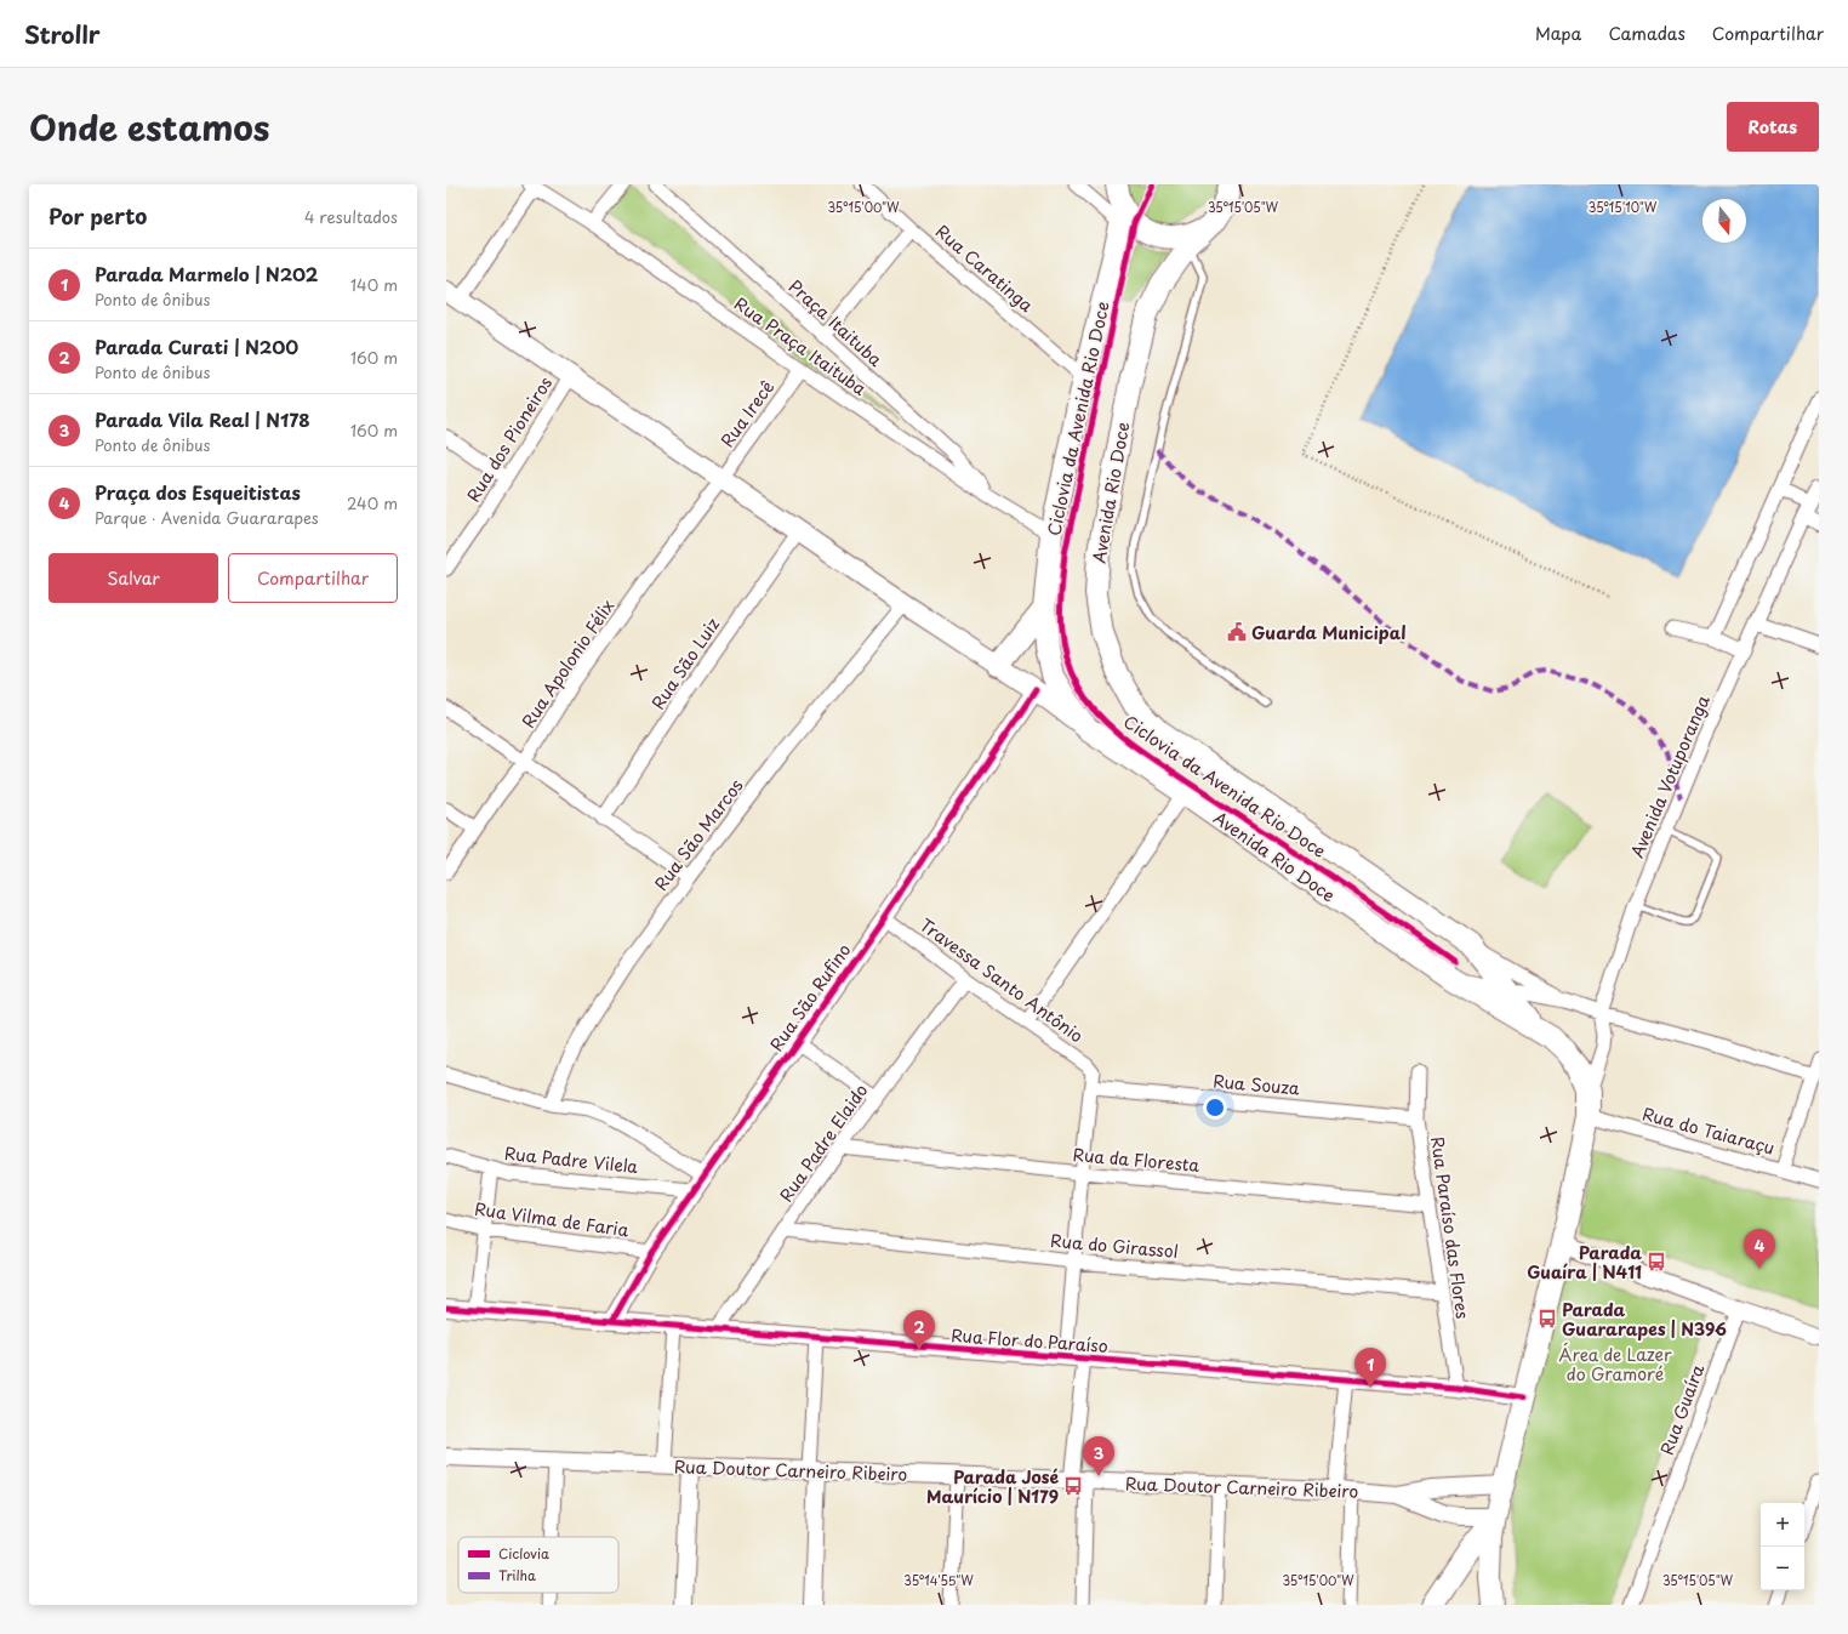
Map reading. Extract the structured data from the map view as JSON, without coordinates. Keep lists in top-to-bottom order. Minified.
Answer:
{"streets":{"main road":["Avenida Rio Doce"],"street":["Rua Caratinga","Praça Itaituba","Rua Praça Itaituba","Rua Irecê","Rua dos Pioneiros","Rua Apolonio Félix","Rua São Luiz","Avenida Votuporanga","Rua São Marcos","Travessa Santo Antônio","Rua São Rufino","Rua Souza","Rua do Taiaraçu","Rua Padre Elaido","Rua Padre Vilela","Rua da Floresta","Rua Vilma de Faria","Rua Paraíso das Flores","Rua do Girassol","Rua Flor do Paraíso","Rua Guaíra","Rua Doutor Carneiro Ribeiro"],"cycle path":["Ciclovia da Avenida Rio Doce"]},"crossings":[["Rua Caratinga","Avenida Rio Doce"],["Praça Itaituba","Rua Praça Itaituba"],["Rua Praça Itaituba","Rua Irecê"],["Rua Praça Itaituba","Avenida Rio Doce"],["Rua Irecê","Rua Apolonio Félix"],["Avenida Rio Doce","Avenida Votuporanga"],["Travessa Santo Antônio","Rua São Rufino"],["Travessa Santo Antônio","Rua Souza"],["Travessa Santo Antônio","Rua Padre Elaido"],["Rua São Rufino","Rua Padre Vilela"],["Rua São Rufino","Rua Vilma de Faria"],["Rua São Rufino","Rua Flor do Paraíso"],["Rua Souza","Rua Paraíso das Flores"],["Rua Padre Elaido","Rua da Floresta"],["Rua Padre Elaido","Rua do Girassol"],["Rua Padre Elaido","Rua Flor do Paraíso"],["Rua da Floresta","Rua Paraíso das Flores"],["Rua Paraíso das Flores","Rua do Girassol"],["Rua Paraíso das Flores","Rua Flor do Paraíso"]],"parks":["Área de Lazer do Gramoré"],"places":{"public building":["Guarda Municipal"],"bus stop":["Parada Guaíra | N411","Parada Guararapes | N396","Parada José Maurício | N179"]},"legend":["Ciclovia","Trilha"],"north":"bottom","page":{"header":"Strollr","nav":["Mapa","Camadas","Compartilhar"],"title":"Onde estamos","buttons":["Rotas",["Salvar","Compartilhar"]],"heading":["Por perto","4 resultados"],"list":[{"mark":"1","name":"Parada Marmelo | N202","note":"Ponto de ônibus","value":"140 m"},{"mark":"2","name":"Parada Curati | N200","note":"Ponto de ônibus","value":"160 m"},{"mark":"3","name":"Parada Vila Real | N178","note":"Ponto de ônibus","value":"160 m"},{"mark":"4","name":"Praça dos Esqueitistas","note":"Parque · Avenida Guararapes","value":"240 m"}],"pins":["4","2","1","3"],"map_buttons":["+","−"]},"coordinates":["35°15'00\"W","35°15'05\"W","35°15'10\"W","35°14'55\"W"]}
